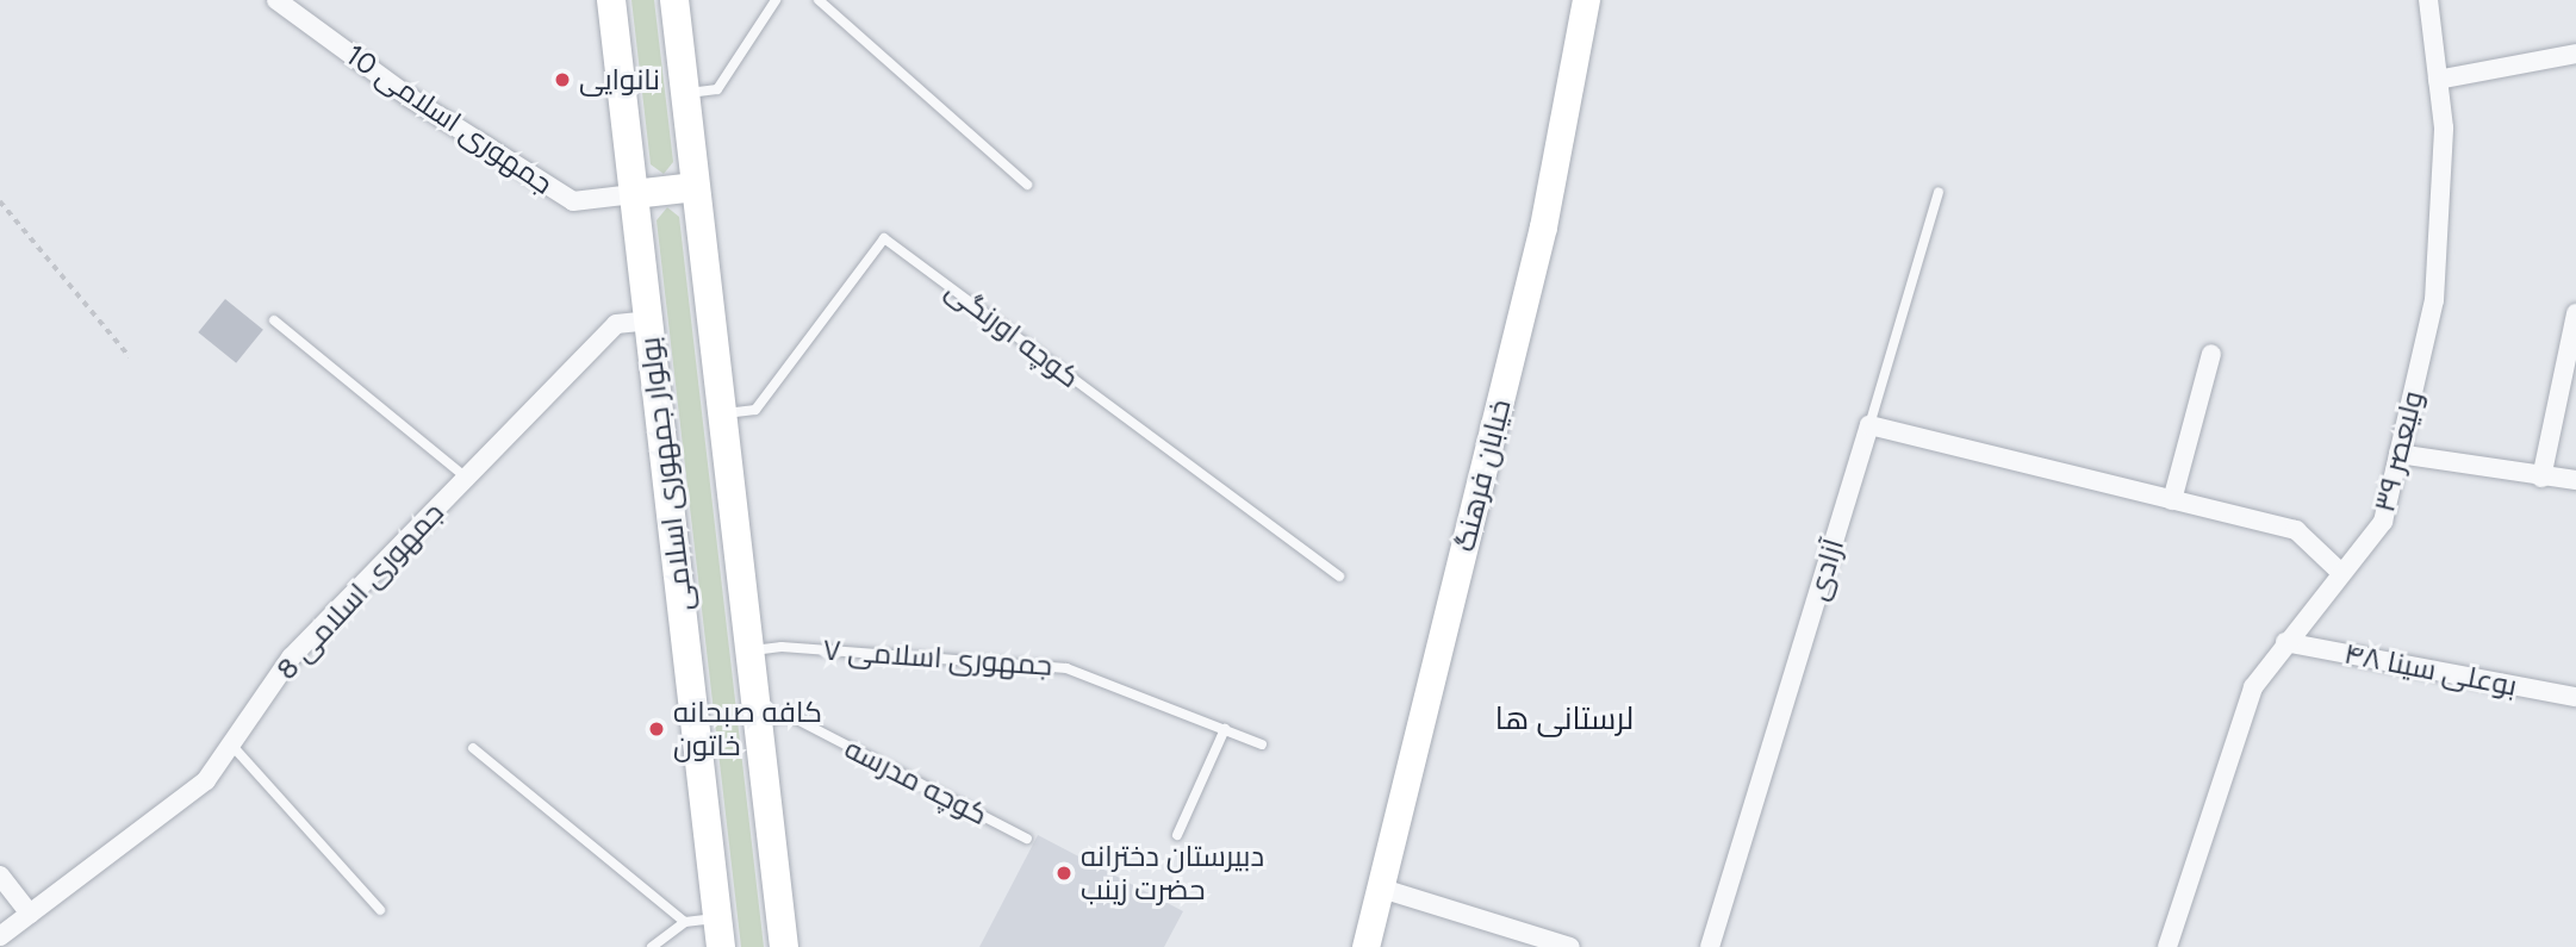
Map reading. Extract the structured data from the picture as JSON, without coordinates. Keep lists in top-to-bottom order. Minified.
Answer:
{"streets":{"main road":["بولوار جمهوری اسلامی"],"street":["جمهوری اسلامی 10","ولیعصر ۳۹","خیابان فرهنگ","آزادی","جمهوری اسلامی 8","بوعلی سینا ۴۸"],"lane":["کوچه اورنگی","جمهوری اسلامی ۷","کوچه مدرسه"]},"crossings":[["جمهوری اسلامی 10","بولوار جمهوری اسلامی"],["ولیعصر ۳۹","بوعلی سینا ۴۸"],["بولوار جمهوری اسلامی","جمهوری اسلامی 8"]],"districts":["لرستانی ها"],"places":["نانوایی","کافه صبحانه خاتون","دبیرستان دخترانه حضرت زینب"]}
